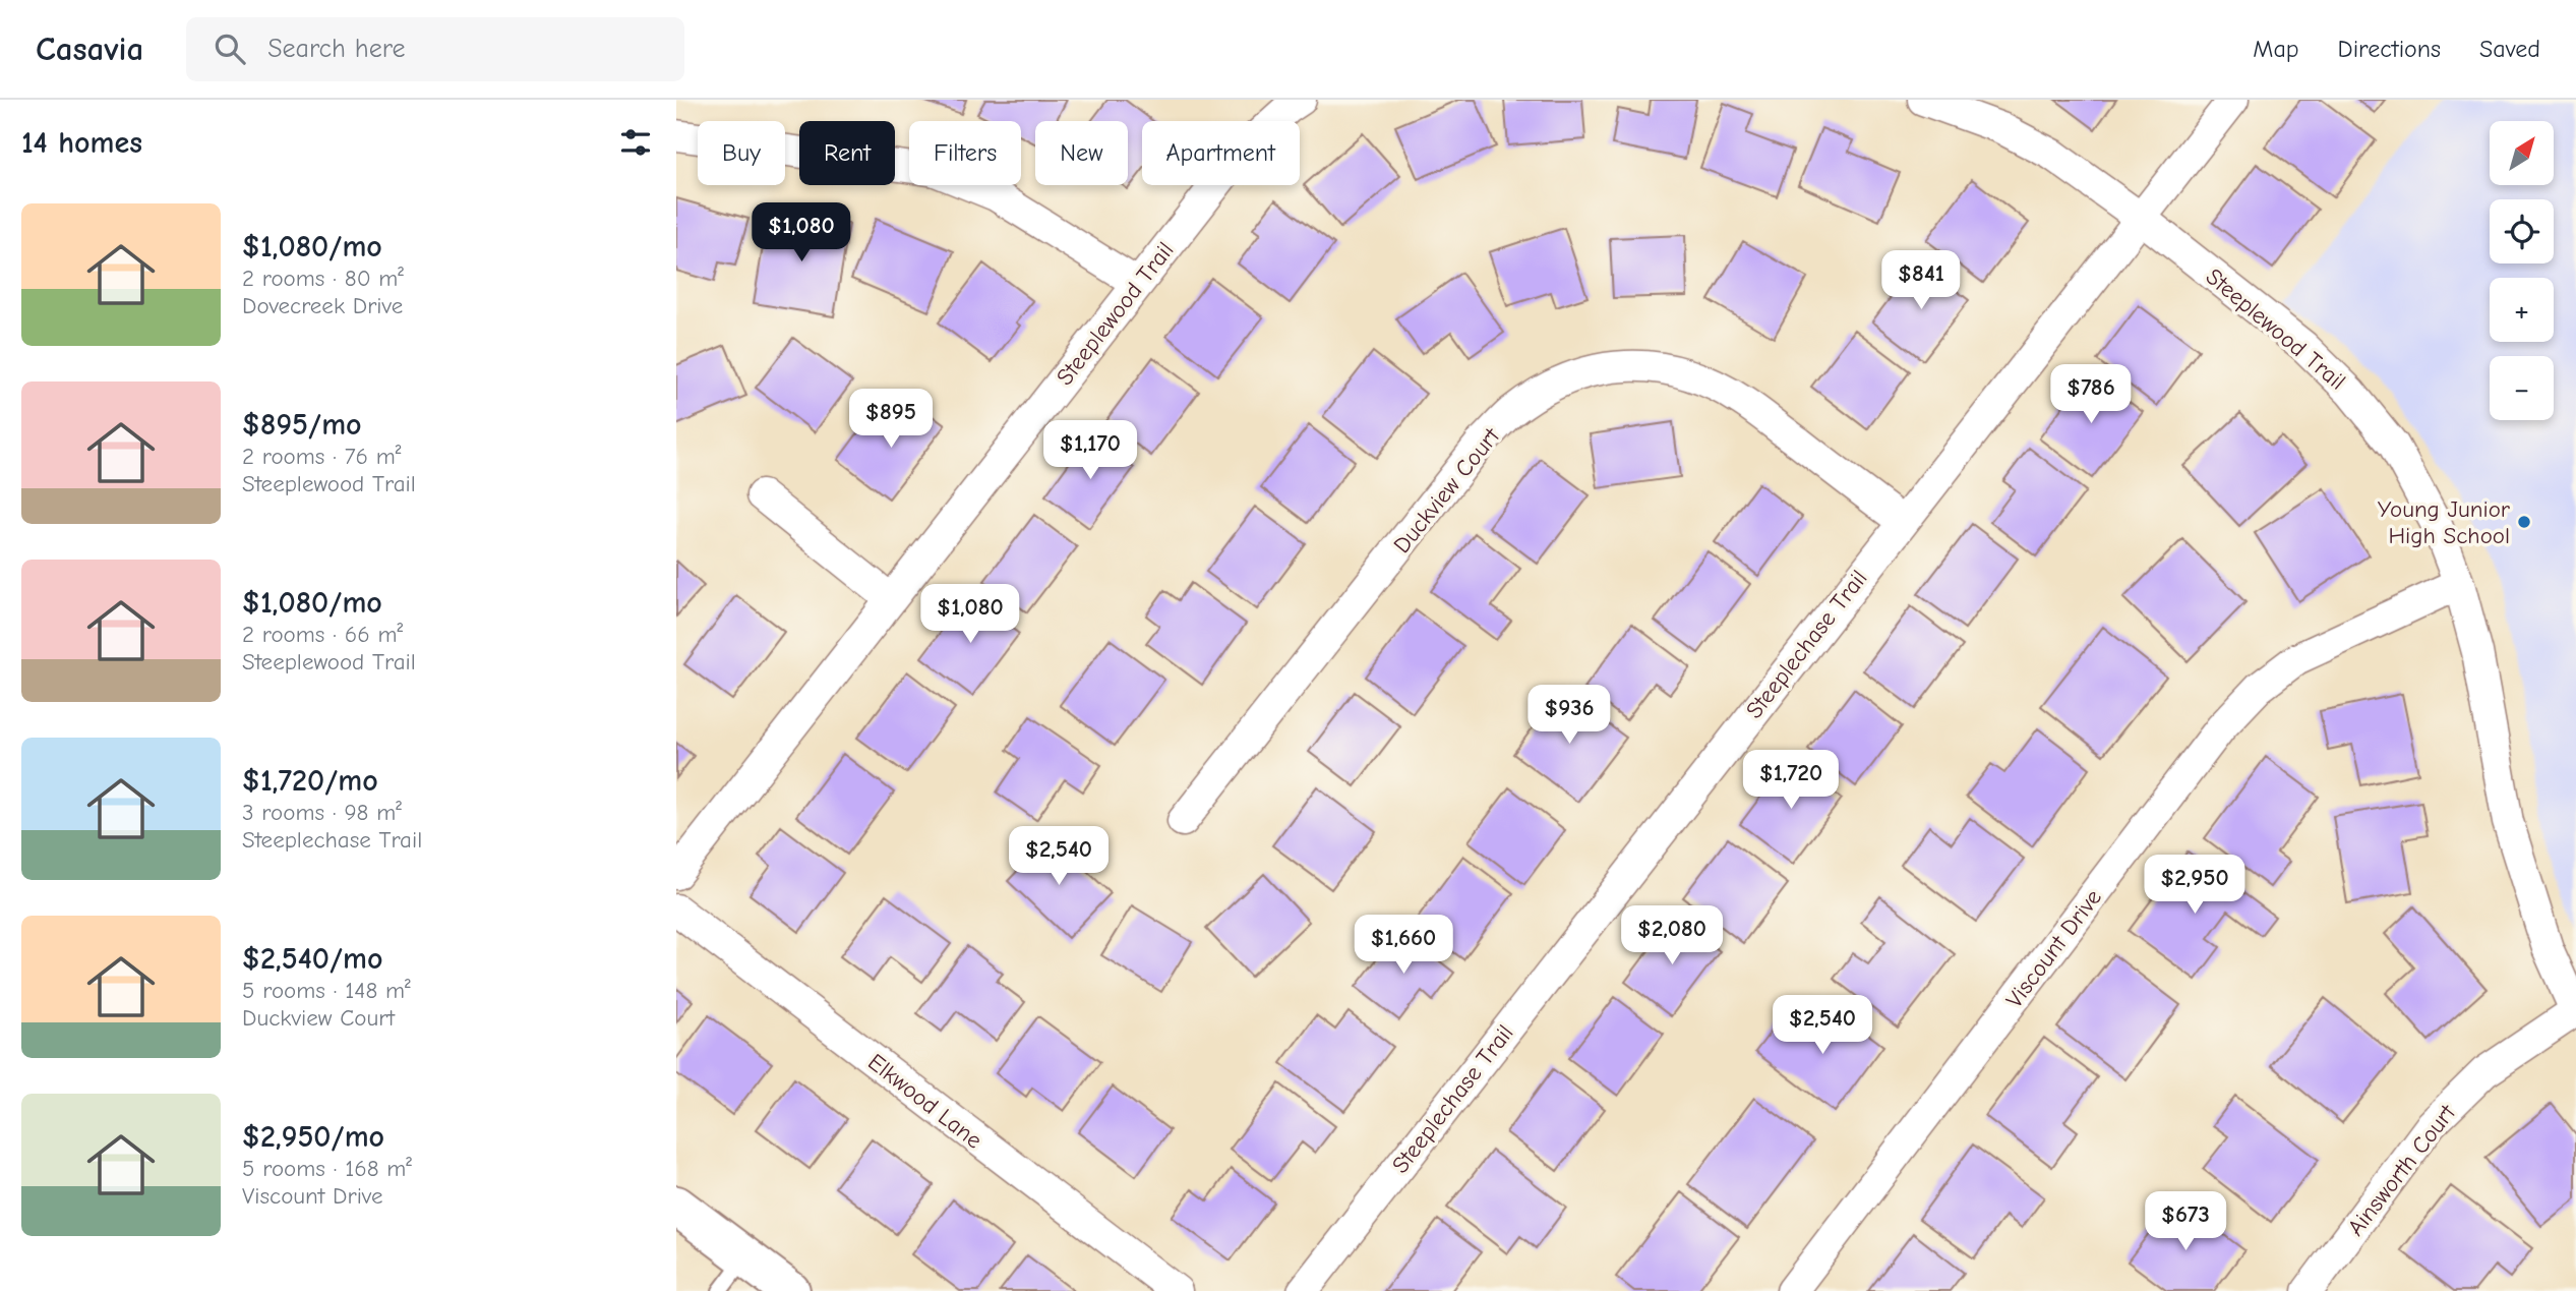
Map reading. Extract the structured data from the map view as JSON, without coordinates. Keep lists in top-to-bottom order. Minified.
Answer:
{"streets":{"street":["Steeplewood Trail","Duckview Court","Steeplechase Trail","Viscount Drive","Elkwood Lane","Ainsworth Court"]},"crossings":[["Steeplewood Trail","Steeplechase Trail"],["Steeplewood Trail","Viscount Drive"],["Steeplewood Trail","Ainsworth Court"],["Duckview Court","Steeplechase Trail"]],"places":["Young Junior High School"],"north":"top right","page":{"header":"Casavia","search":"Search here","nav":["Map","Directions","Saved"],"heading":"14 homes","map_buttons":["+","−"],"chip":["Buy","Rent","Filters","New","Apartment"],"list":[{"name":"$1,080/mo","note":"2 rooms · 80 m² · Dovecreek Drive"},{"name":"$895/mo","note":"2 rooms · 76 m² · Steeplewood Trail"},{"name":"$1,080/mo","note":"2 rooms · 66 m² · Steeplewood Trail"},{"name":"$1,720/mo","note":"3 rooms · 98 m² · Steeplechase Trail"},{"name":"$2,540/mo","note":"5 rooms · 148 m² · Duckview Court"},{"name":"$2,950/mo","note":"5 rooms · 168 m² · Viscount Drive"}],"price":["$1,080","$841","$786","$895","$1,170","$1,080","$936","$1,720","$2,540","$2,950","$2,080","$1,660","$2,540","$673"]}}
